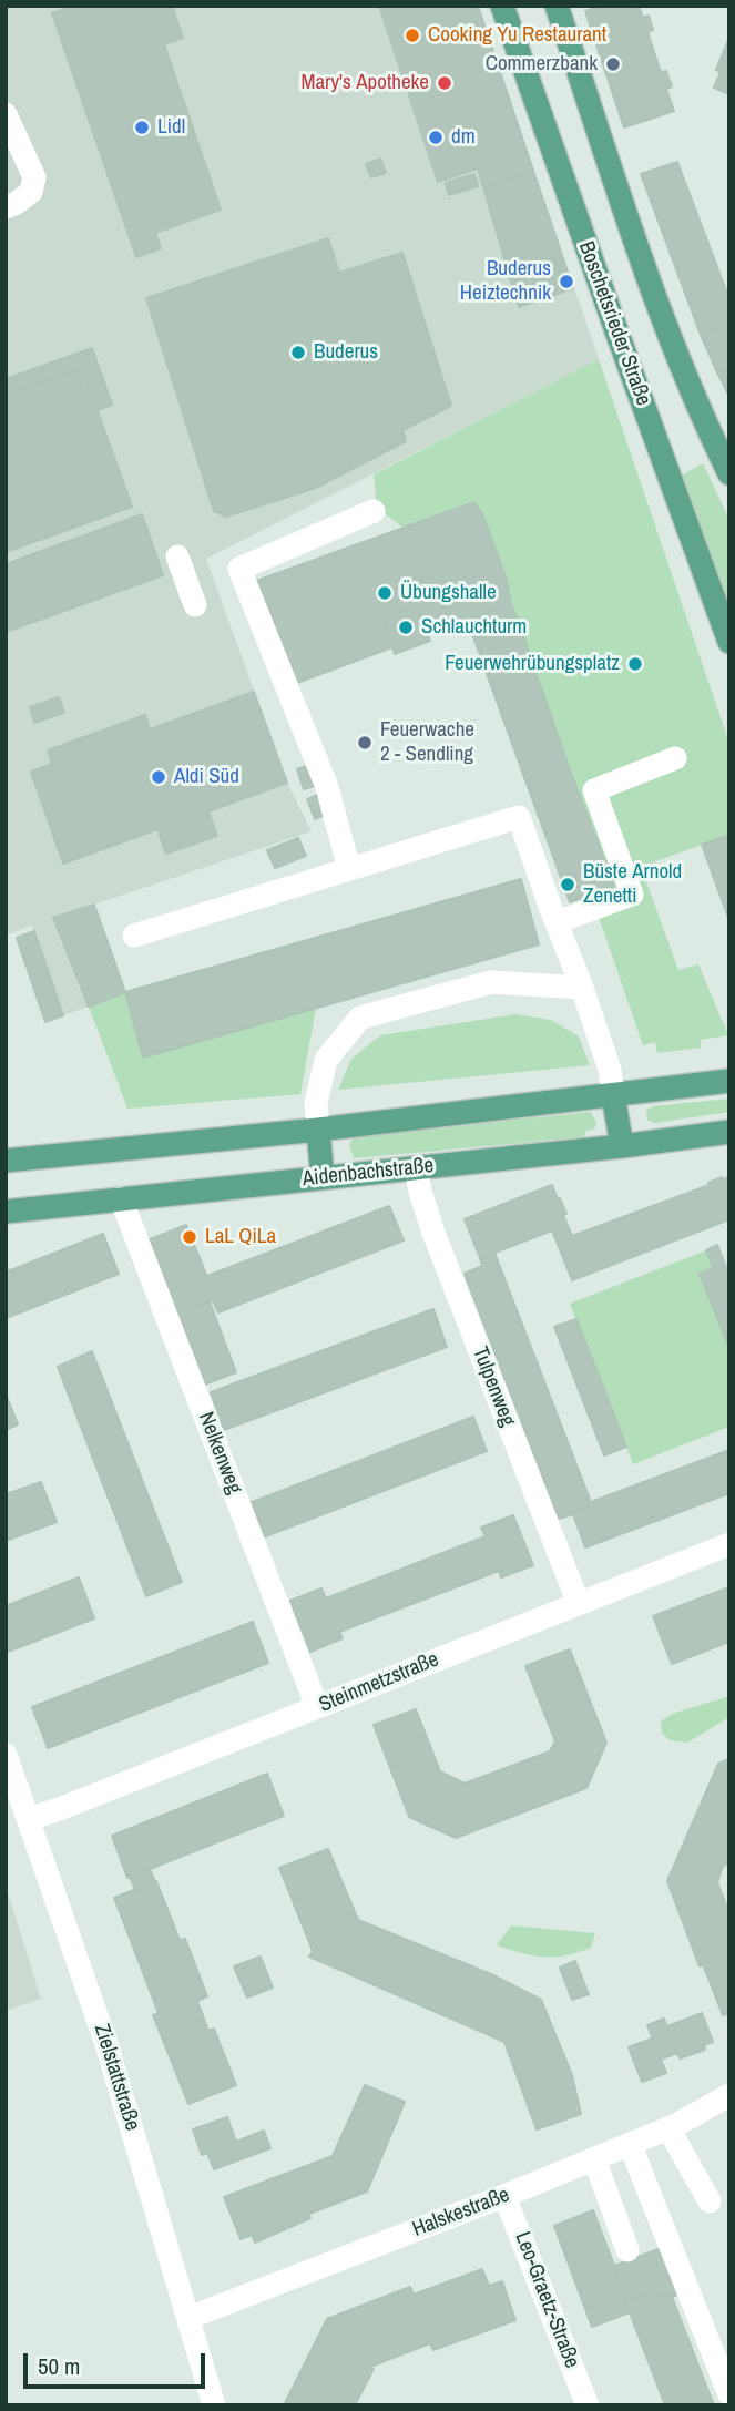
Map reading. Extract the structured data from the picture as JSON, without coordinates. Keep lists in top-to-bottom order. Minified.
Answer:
{"streets":{"main road":["Boschetsrieder Straße","Aidenbachstraße"],"street":["Tulpenweg","Nelkenweg","Steinmetzstraße","Zielstattstraße","Halskestraße","Leo-Graetz-Straße"]},"crossings":[["Aidenbachstraße","Tulpenweg"],["Aidenbachstraße","Nelkenweg"],["Tulpenweg","Steinmetzstraße"],["Nelkenweg","Steinmetzstraße"],["Steinmetzstraße","Zielstattstraße"],["Zielstattstraße","Halskestraße"],["Halskestraße","Leo-Graetz-Straße"]],"places":["Cooking Yu Restaurant","Commerzbank","Mary's Apotheke","Lidl","dm","Buderus Heiztechnik","Buderus","Übungshalle","Schlauchturm","Feuerwehrübungsplatz","Feuerwache 2 - Sendling","Aldi Süd","Büste Arnold Zenetti","LaL QiLa"],"scale_bar":"50 m"}
